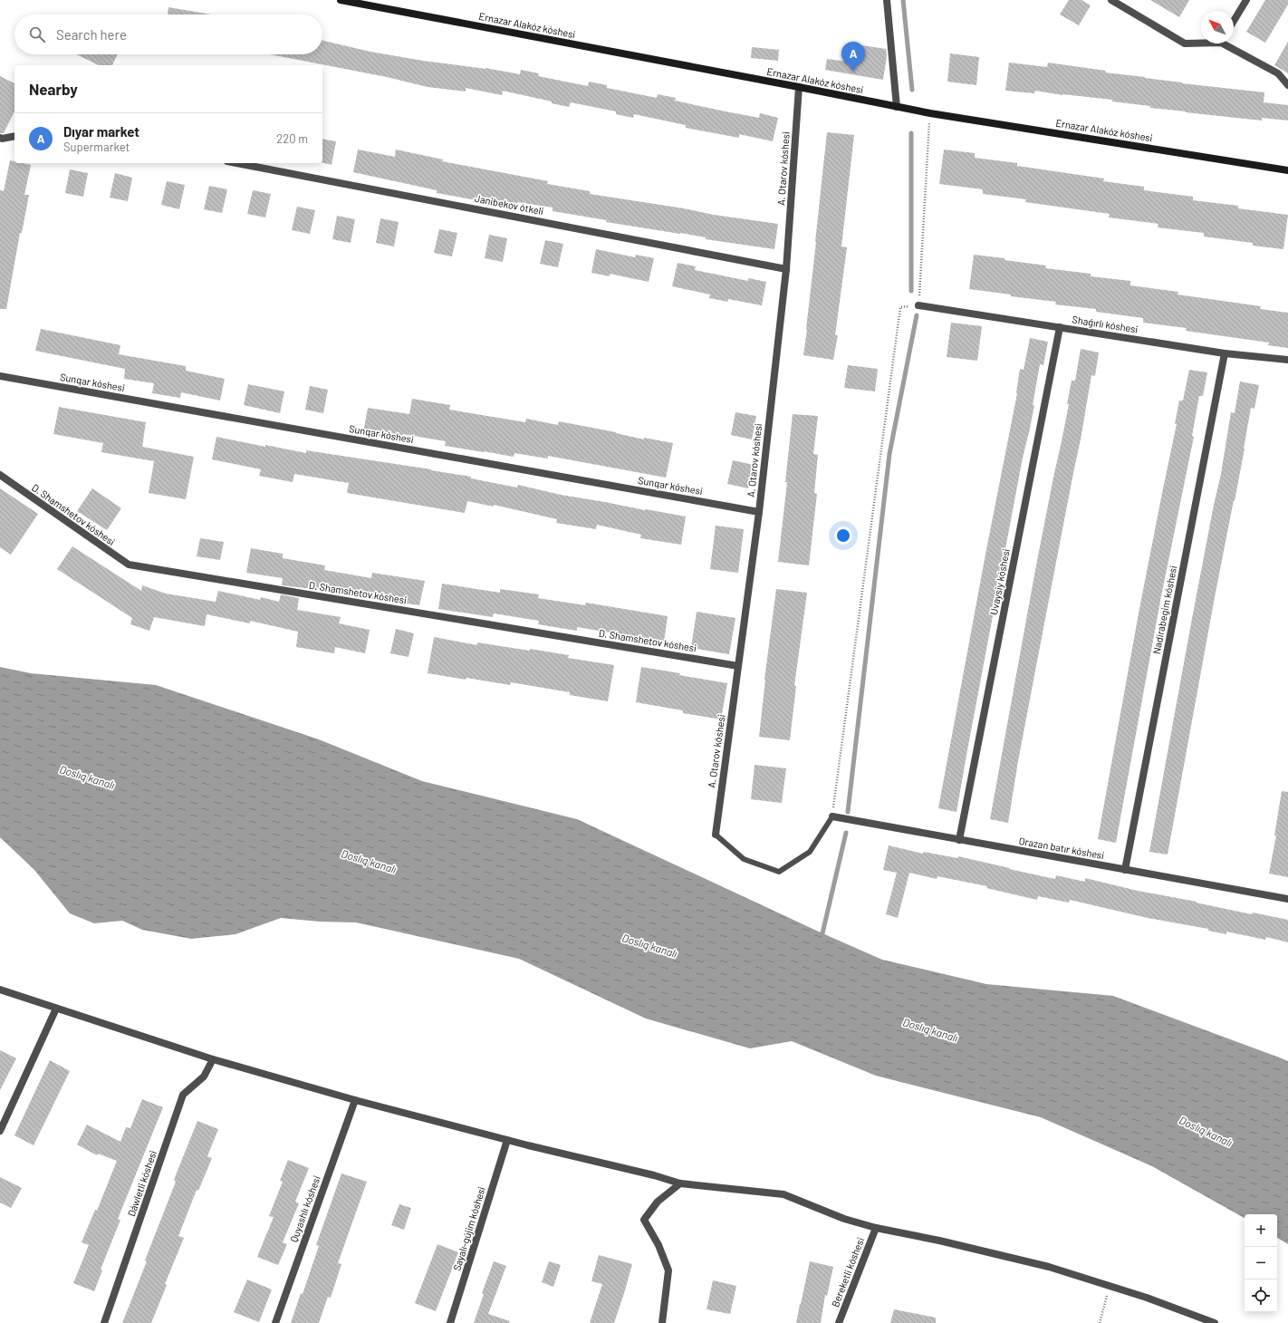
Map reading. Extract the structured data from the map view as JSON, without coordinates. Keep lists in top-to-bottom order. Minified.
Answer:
{"streets":{"main road":["Ernazar Alakóz kóshesi"],"street":["A. Otarov kóshesi","Janibekov ótkeli","Shaǵırlı kóshesi","Sunqar kóshesi","D. Shamshetov kóshesi","Uvaysiy kóshesi","Nadirabegim kóshesi","Orazan batır kóshesi","Dáwletli kóshesi","Quyashlı kóshesi","Sayalı-gújim kóshesi","Bereketli kóshesi"]},"crossings":[["Ernazar Alakóz kóshesi","A. Otarov kóshesi"],["A. Otarov kóshesi","Janibekov ótkeli"],["A. Otarov kóshesi","Sunqar kóshesi"],["A. Otarov kóshesi","D. Shamshetov kóshesi"],["Shaǵırlı kóshesi","Uvaysiy kóshesi"],["Shaǵırlı kóshesi","Nadirabegim kóshesi"],["Uvaysiy kóshesi","Orazan batır kóshesi"],["Nadirabegim kóshesi","Orazan batır kóshesi"]],"water":["Doslıq kanalı"],"north":"top left","page":{"search":"Search here","pins":"A","heading":"Nearby","list":[{"mark":"A","name":"Dıyar market","note":"Supermarket","value":"220 m"}],"map_buttons":["+","−"]}}
